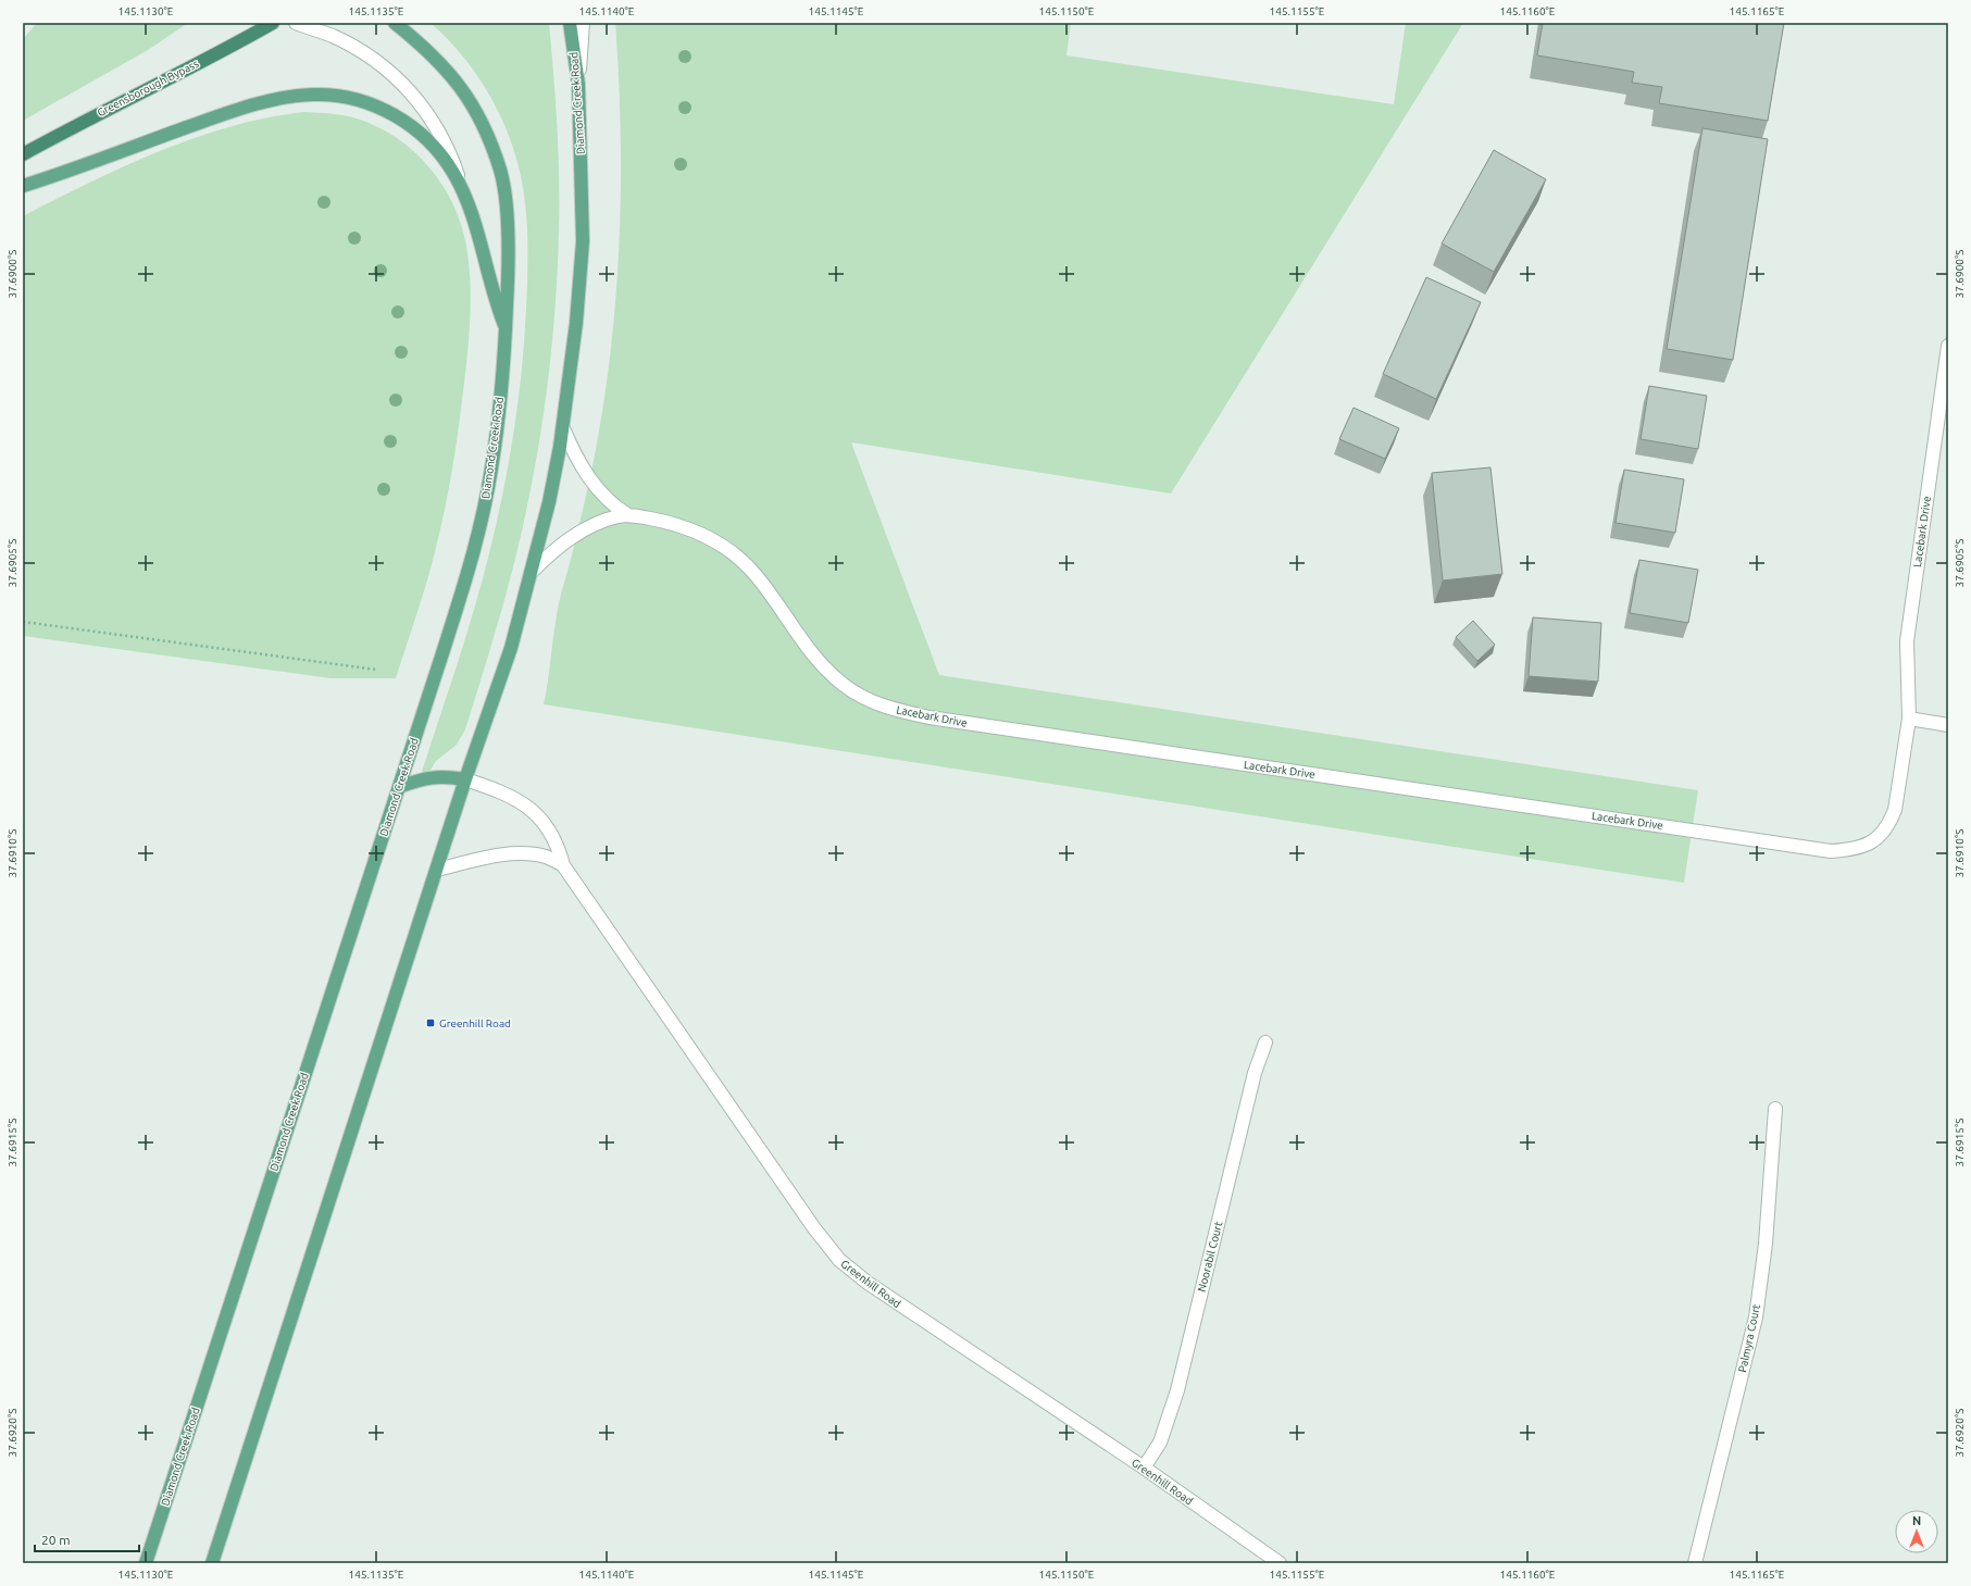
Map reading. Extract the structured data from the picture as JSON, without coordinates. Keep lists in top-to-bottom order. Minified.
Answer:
{"streets":{"highway":["Greensborough Bypass"],"main road":["Diamond Creek Road","Greenhill Road"],"street":["Lacebark Drive","Noorabil Court","Palmyra Court"]},"crossings":[["Diamond Creek Road","Lacebark Drive"],["Diamond Creek Road","Greenhill Road"],["Noorabil Court","Greenhill Road"]],"places":{"transit":["Greenhill Road"]},"scale_bar":"20 m","north":"top","coordinates":["145.1130°E","145.1135°E","145.1140°E","145.1145°E","145.1150°E","145.1155°E","145.1160°E","145.1165°E","37.6900°S","37.6905°S","37.6910°S","37.6915°S","37.6920°S"]}
